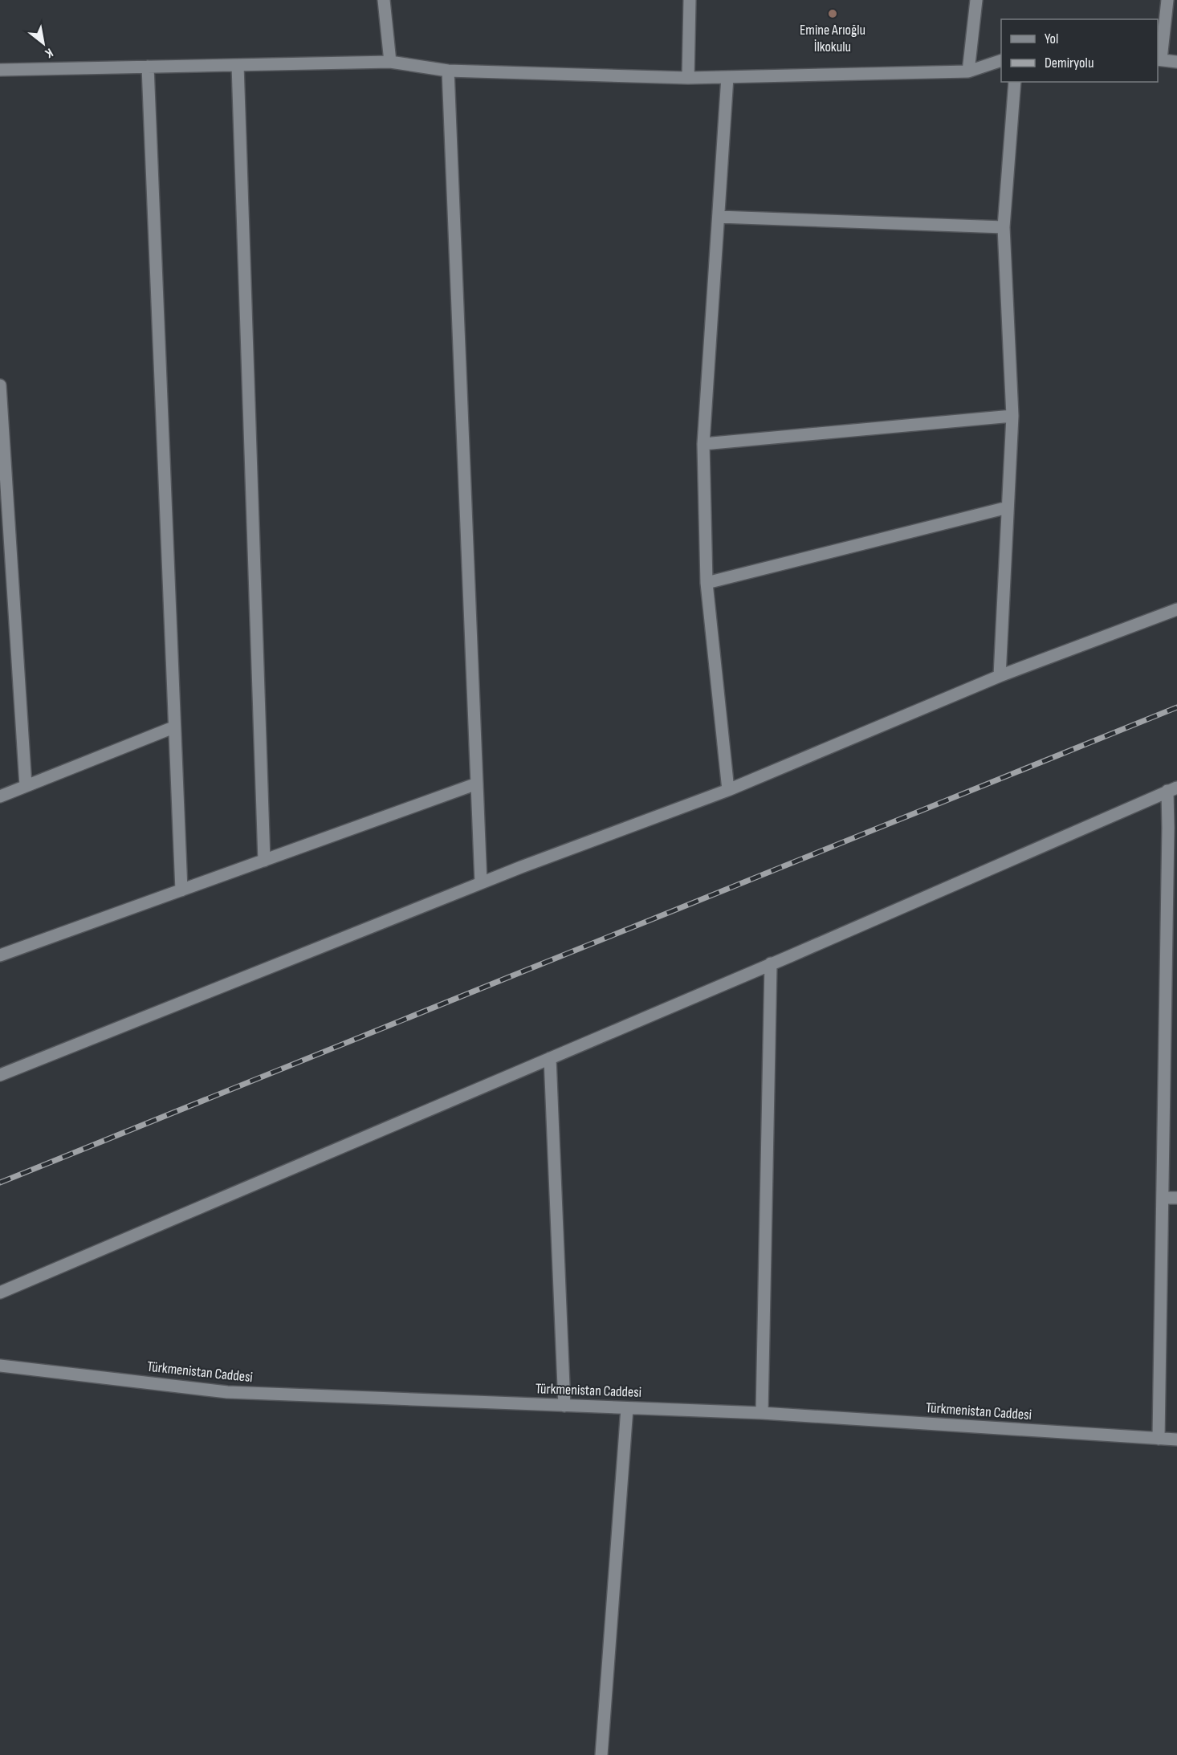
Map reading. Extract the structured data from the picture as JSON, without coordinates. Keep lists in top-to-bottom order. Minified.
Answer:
{"streets":{"street":["Türkmenistan Caddesi"]},"places":["Emine Arıoğlu İlkokulu"],"legend":["Yol","Demiryolu"],"north":"bottom right"}
